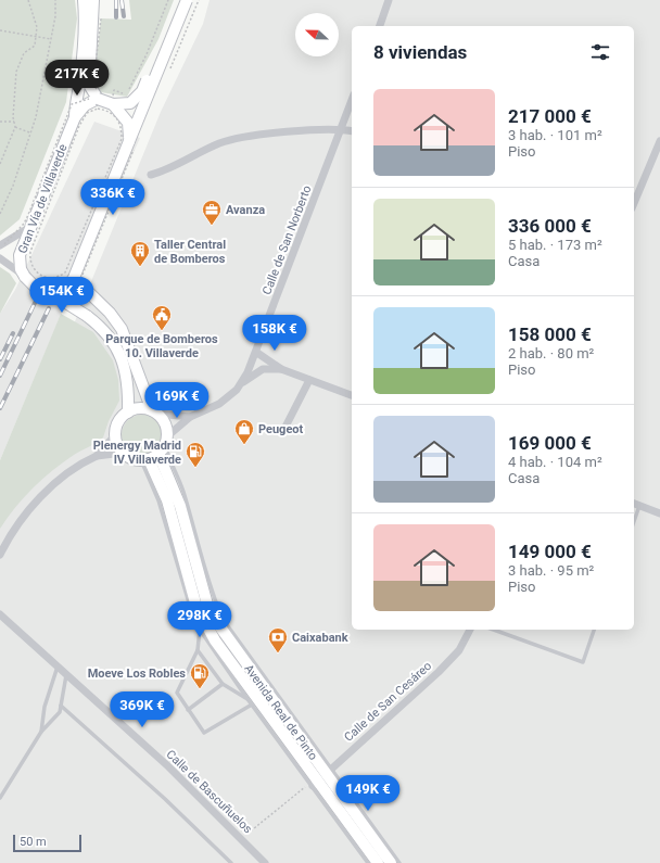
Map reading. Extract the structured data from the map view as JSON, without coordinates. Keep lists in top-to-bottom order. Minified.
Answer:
{"streets":{"main road":["Gran Vía de Villaverde","Avenida Real de Pinto"],"street":["Calle de San Norberto","Calle de San Cesáreo","Calle de Bascuñuelos"]},"crossings":[["Calle de San Norberto","Avenida Real de Pinto"],["Calle de San Cesáreo","Avenida Real de Pinto"]],"places":{"office":["Avanza"],"building":["Taller Central de Bomberos"],"public building":["Parque de Bomberos 10. Villaverde"],"shop":["Peugeot"],"fuel station":["Plenergy Madrid IV Villaverde","Moeve Los Robles"],"bank":["Caixabank"]},"scale_bar":"50 m","north":"left","page":{"heading":"8 viviendas","price":["217K €","336K €","154K €","158K €","169K €","298K €","369K €","149K €"],"list":[{"name":"217 000 €","note":"3 hab. · 101 m² · Piso"},{"name":"336 000 €","note":"5 hab. · 173 m² · Casa"},{"name":"158 000 €","note":"2 hab. · 80 m² · Piso"},{"name":"169 000 €","note":"4 hab. · 104 m² · Casa"},{"name":"149 000 €","note":"3 hab. · 95 m² · Piso"}],"scale":"50 m"}}
